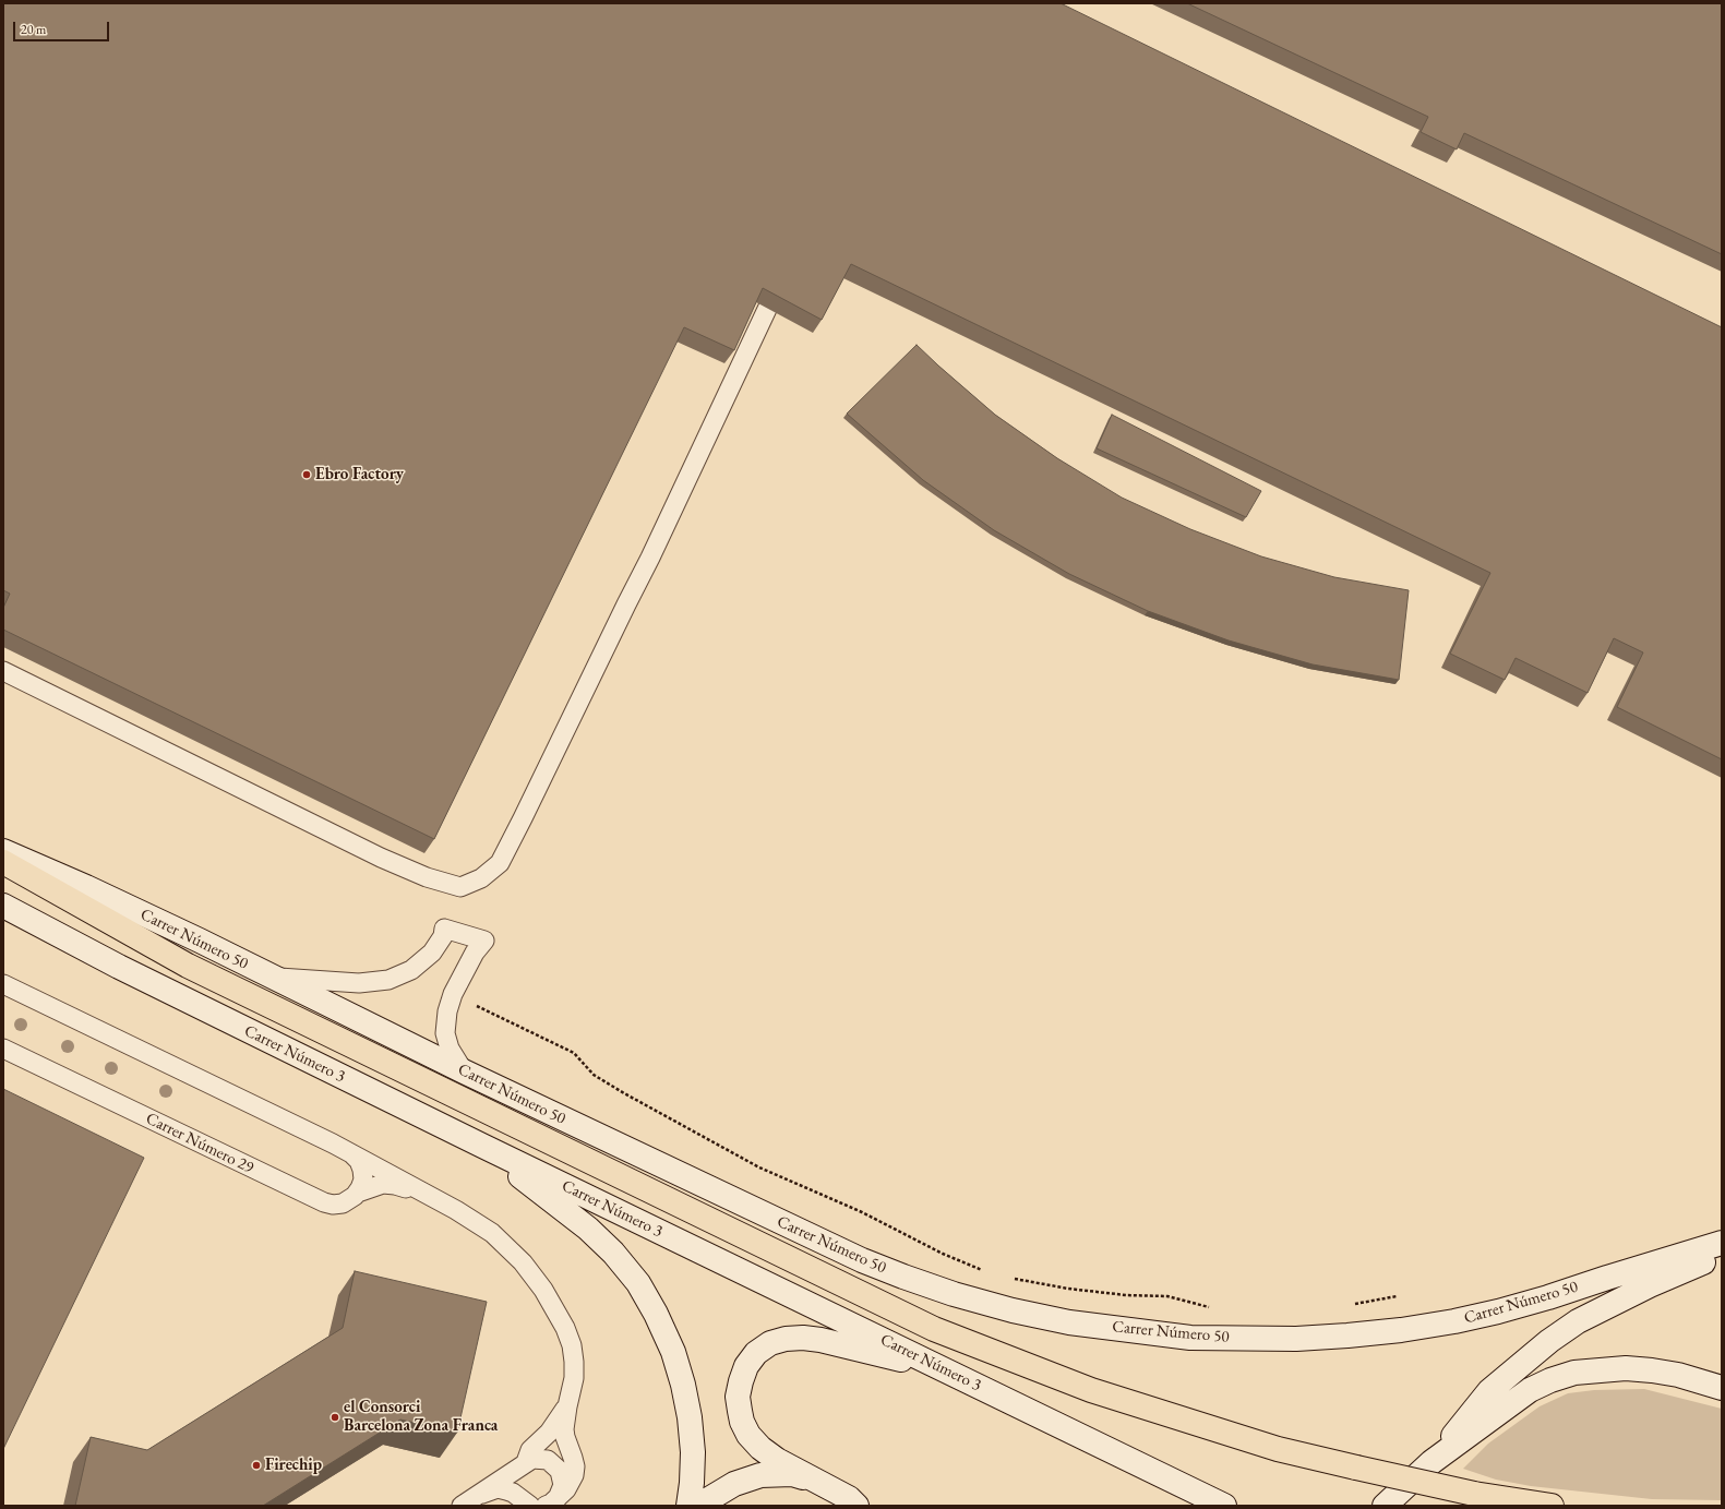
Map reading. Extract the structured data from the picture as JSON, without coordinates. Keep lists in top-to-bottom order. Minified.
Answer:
{"streets":{"street":["Carrer Número 50","Carrer Número 3"],"lane":["Carrer Número 29"]},"places":["Ebro Factory","el Consorci Barcelona Zona Franca","Firechip"],"scale_bar":"20 m"}
